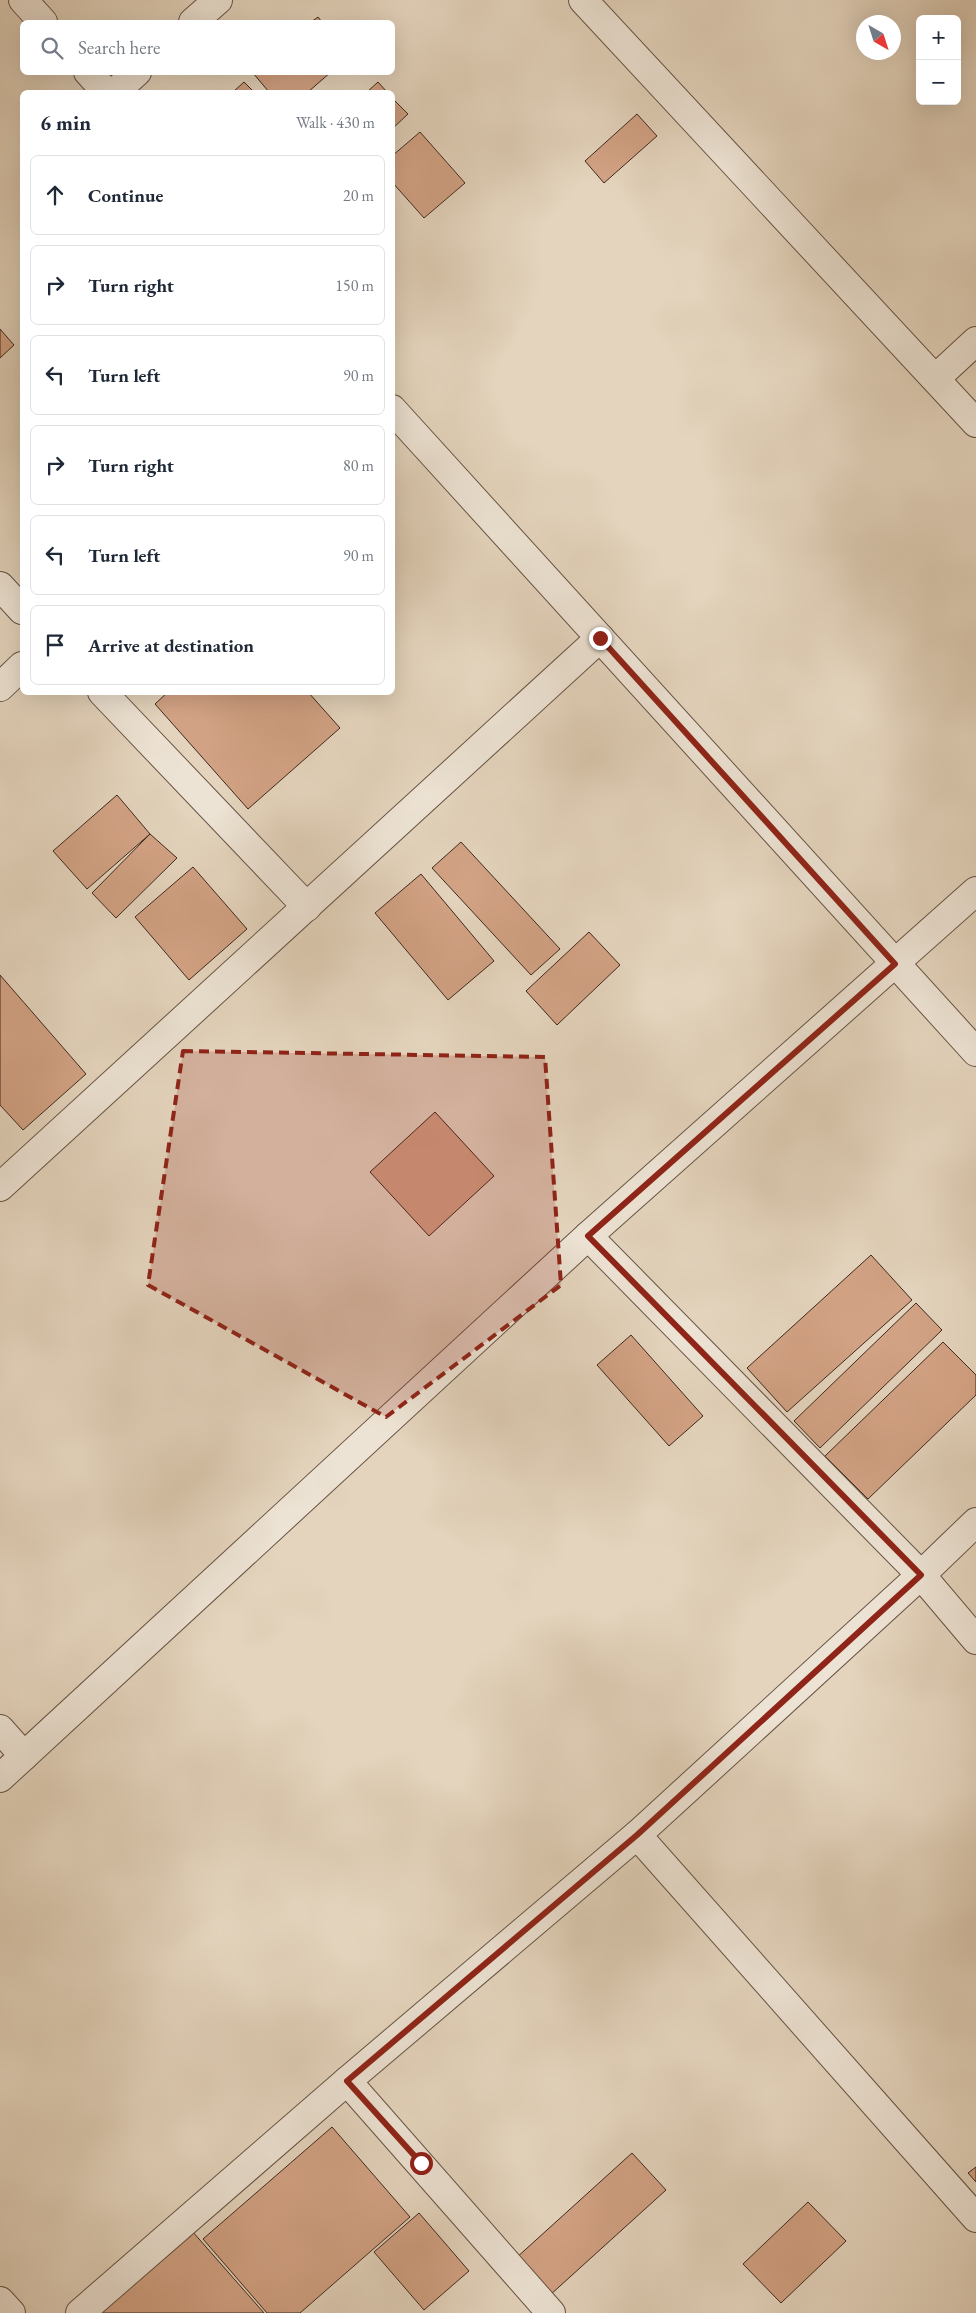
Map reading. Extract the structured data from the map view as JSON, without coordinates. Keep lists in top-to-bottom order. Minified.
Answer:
{"north":"bottom right","page":{"map_buttons":["+","−"],"search":"Search here","heading":["6 min","Walk · 430 m"],"list":[["Continue","20 m"],["Turn right","150 m"],["Turn left","90 m"],["Turn right","80 m"],["Turn left","90 m"],"Arrive at destination"]}}
